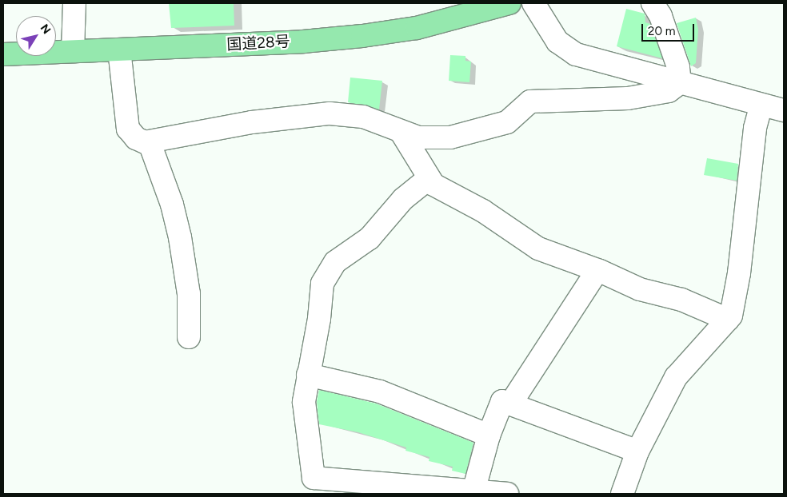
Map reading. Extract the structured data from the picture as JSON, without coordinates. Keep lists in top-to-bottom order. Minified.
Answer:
{"streets":{"highway":["国道28号"]},"scale_bar":"20 m","north":"top right"}
